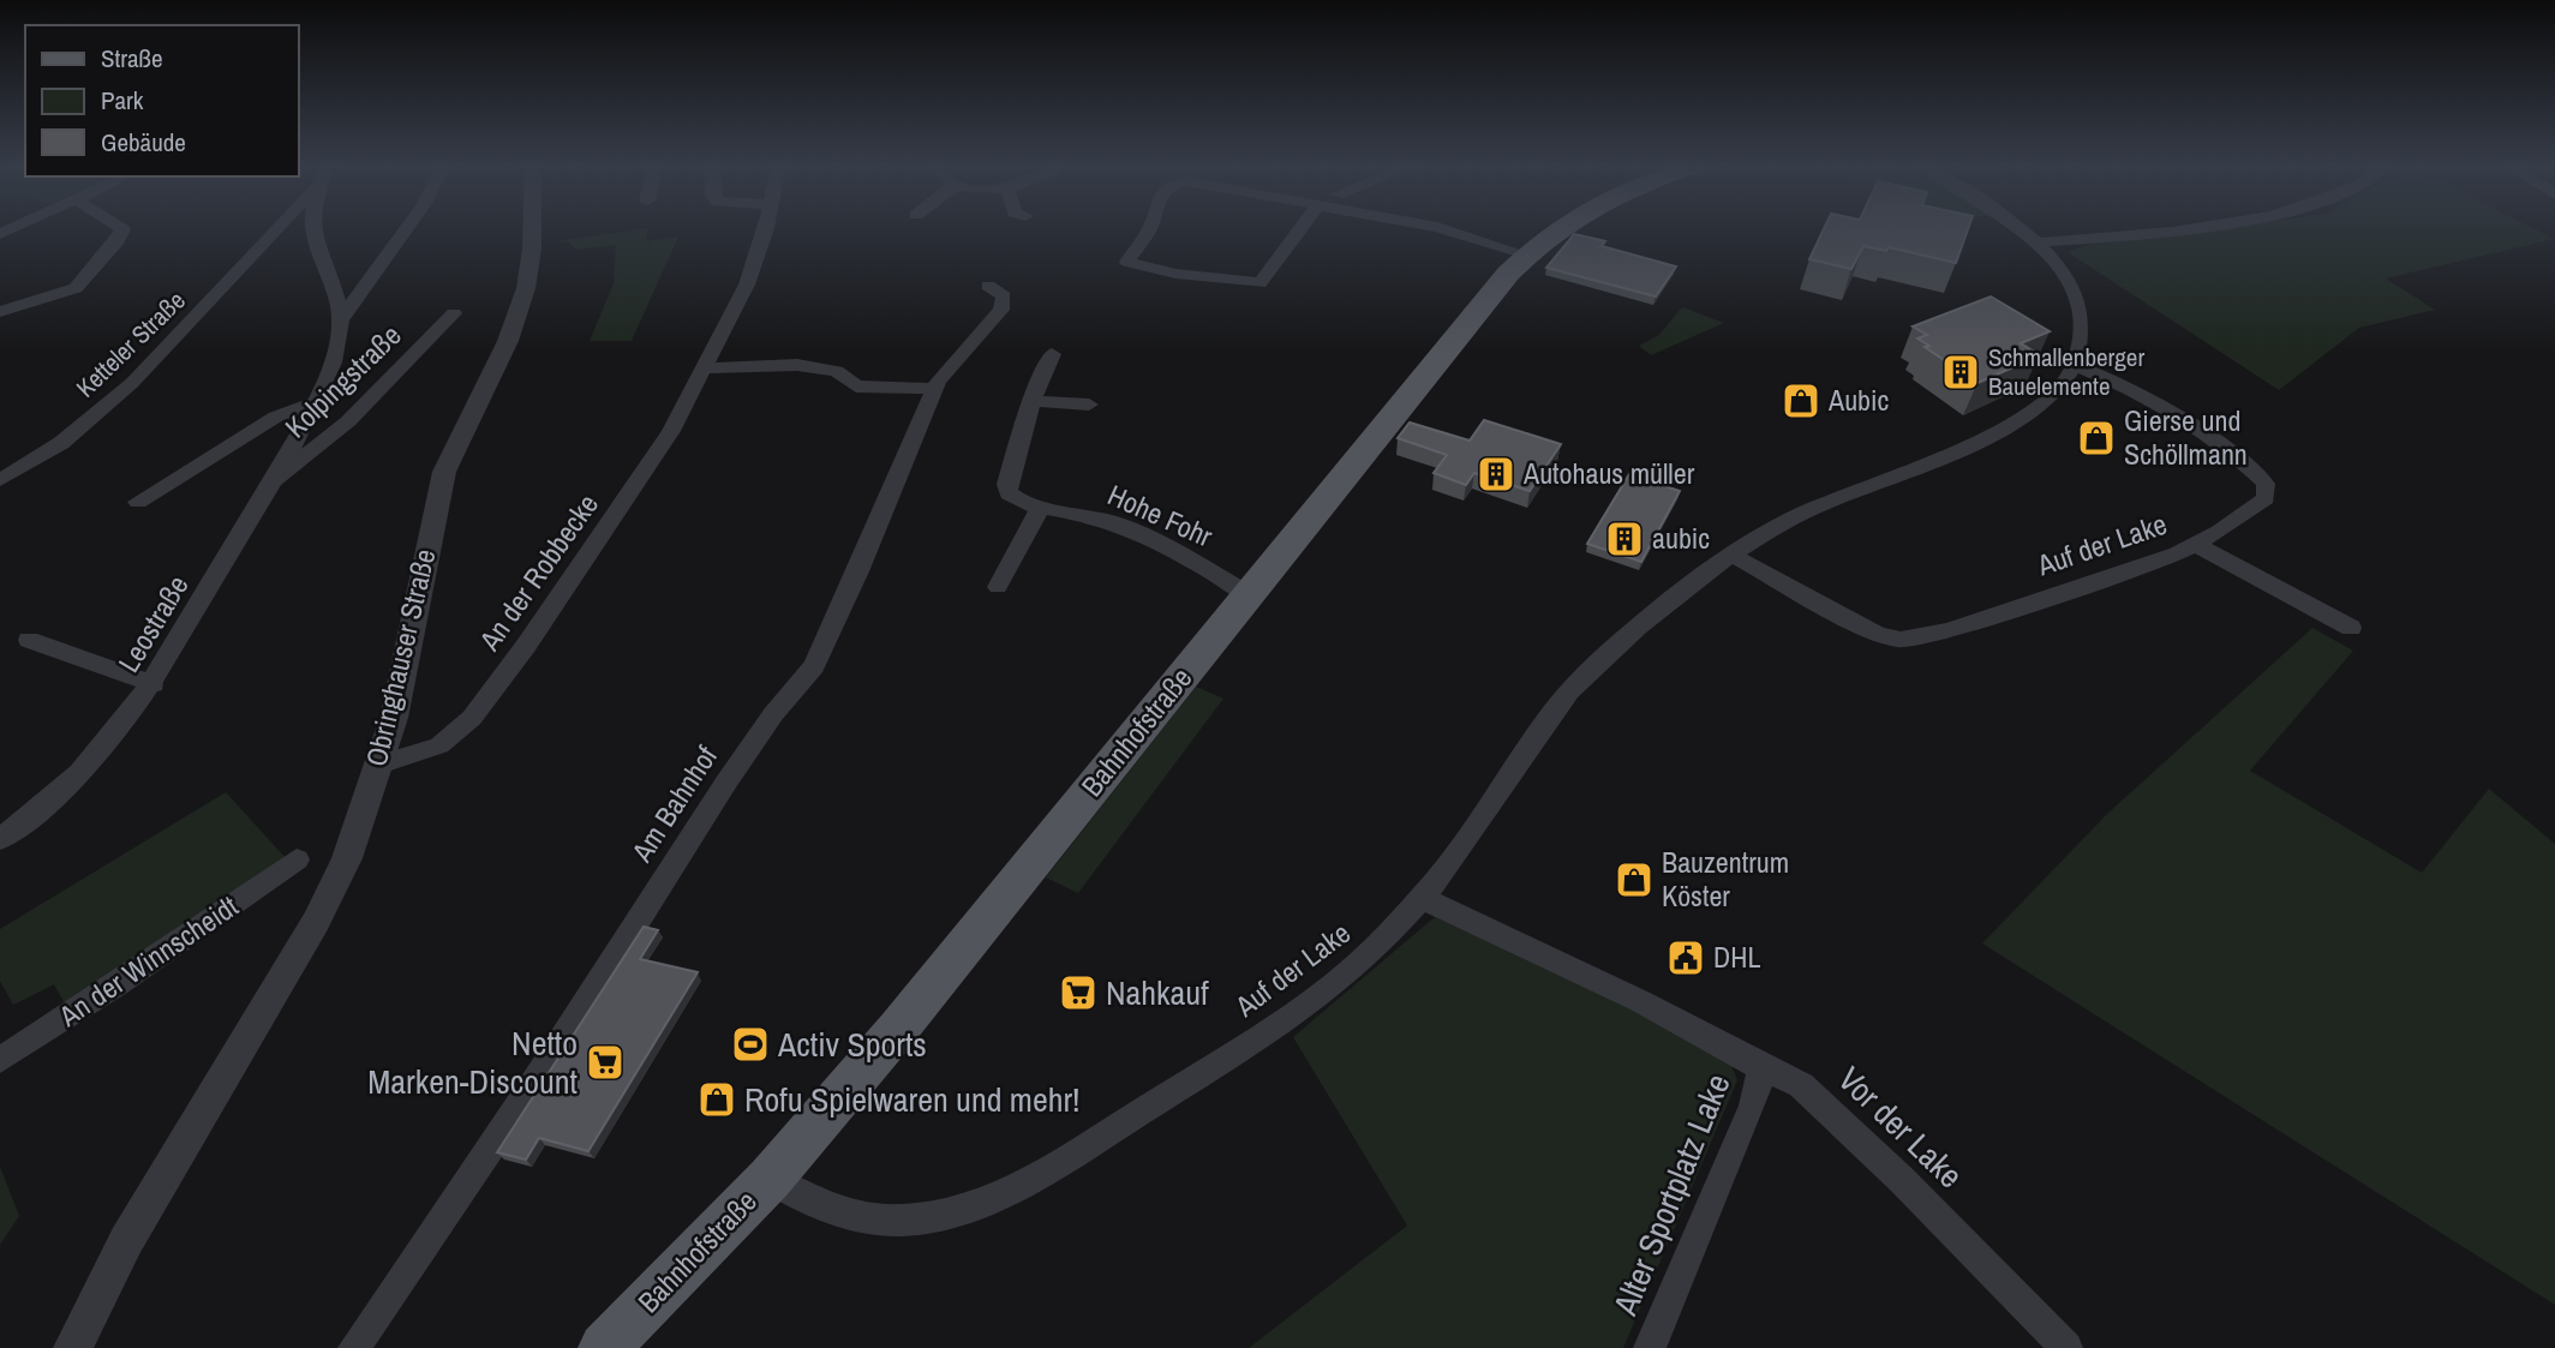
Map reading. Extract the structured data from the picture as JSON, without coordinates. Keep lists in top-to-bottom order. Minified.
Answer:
{"streets":{"main road":["Bahnhofstraße"],"street":["Ketteler Straße","Kolpingstraße","Hohe Fohr","Auf der Lake","An der Robbecke","Leostraße","Obringhauser Straße","Am Bahnhof","An der Winnscheidt","Vor der Lake","Alter Sportplatz Lake"]},"crossings":[["Kolpingstraße","Leostraße"],["Hohe Fohr","Bahnhofstraße"],["Auf der Lake","Bahnhofstraße"],["Auf der Lake","Vor der Lake"],["An der Robbecke","Obringhauser Straße"],["Vor der Lake","Alter Sportplatz Lake"]],"places":{"building":["Schmallenberger Bauelemente","Autohaus müller","aubic"],"shop":["Aubic","Gierse und Schöllmann","Bauzentrum Köster","Rofu Spielwaren und mehr!"],"public building":["DHL"],"supermarket":["Nahkauf","Netto Marken-Discount"],"sports":["Activ Sports"]},"legend":["Straße","Park","Gebäude"]}
